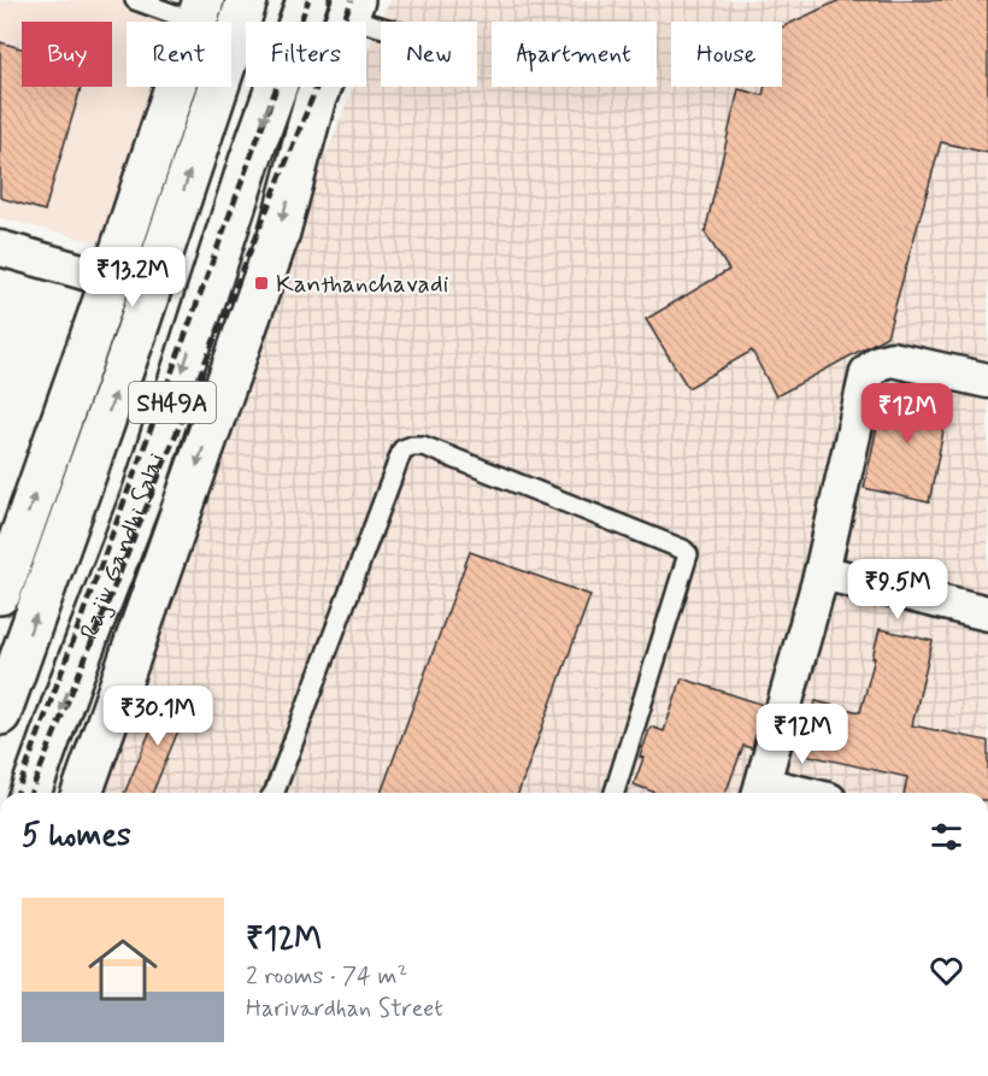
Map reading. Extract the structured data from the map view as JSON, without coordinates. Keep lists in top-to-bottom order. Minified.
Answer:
{"streets":{"main road":["SH49A","Rajiv Gandhi Salai"]},"places":{"transit":["Kanthanchavadi"]},"page":{"chip":["Buy","Rent","Filters","New","Apartment","House"],"price":["₹13.2M","₹12M","₹9.5M","₹30.1M","₹12M"],"heading":"5 homes","list":[{"name":"₹12M","note":"2 rooms · 74 m² · Harivardhan Street"}]}}
